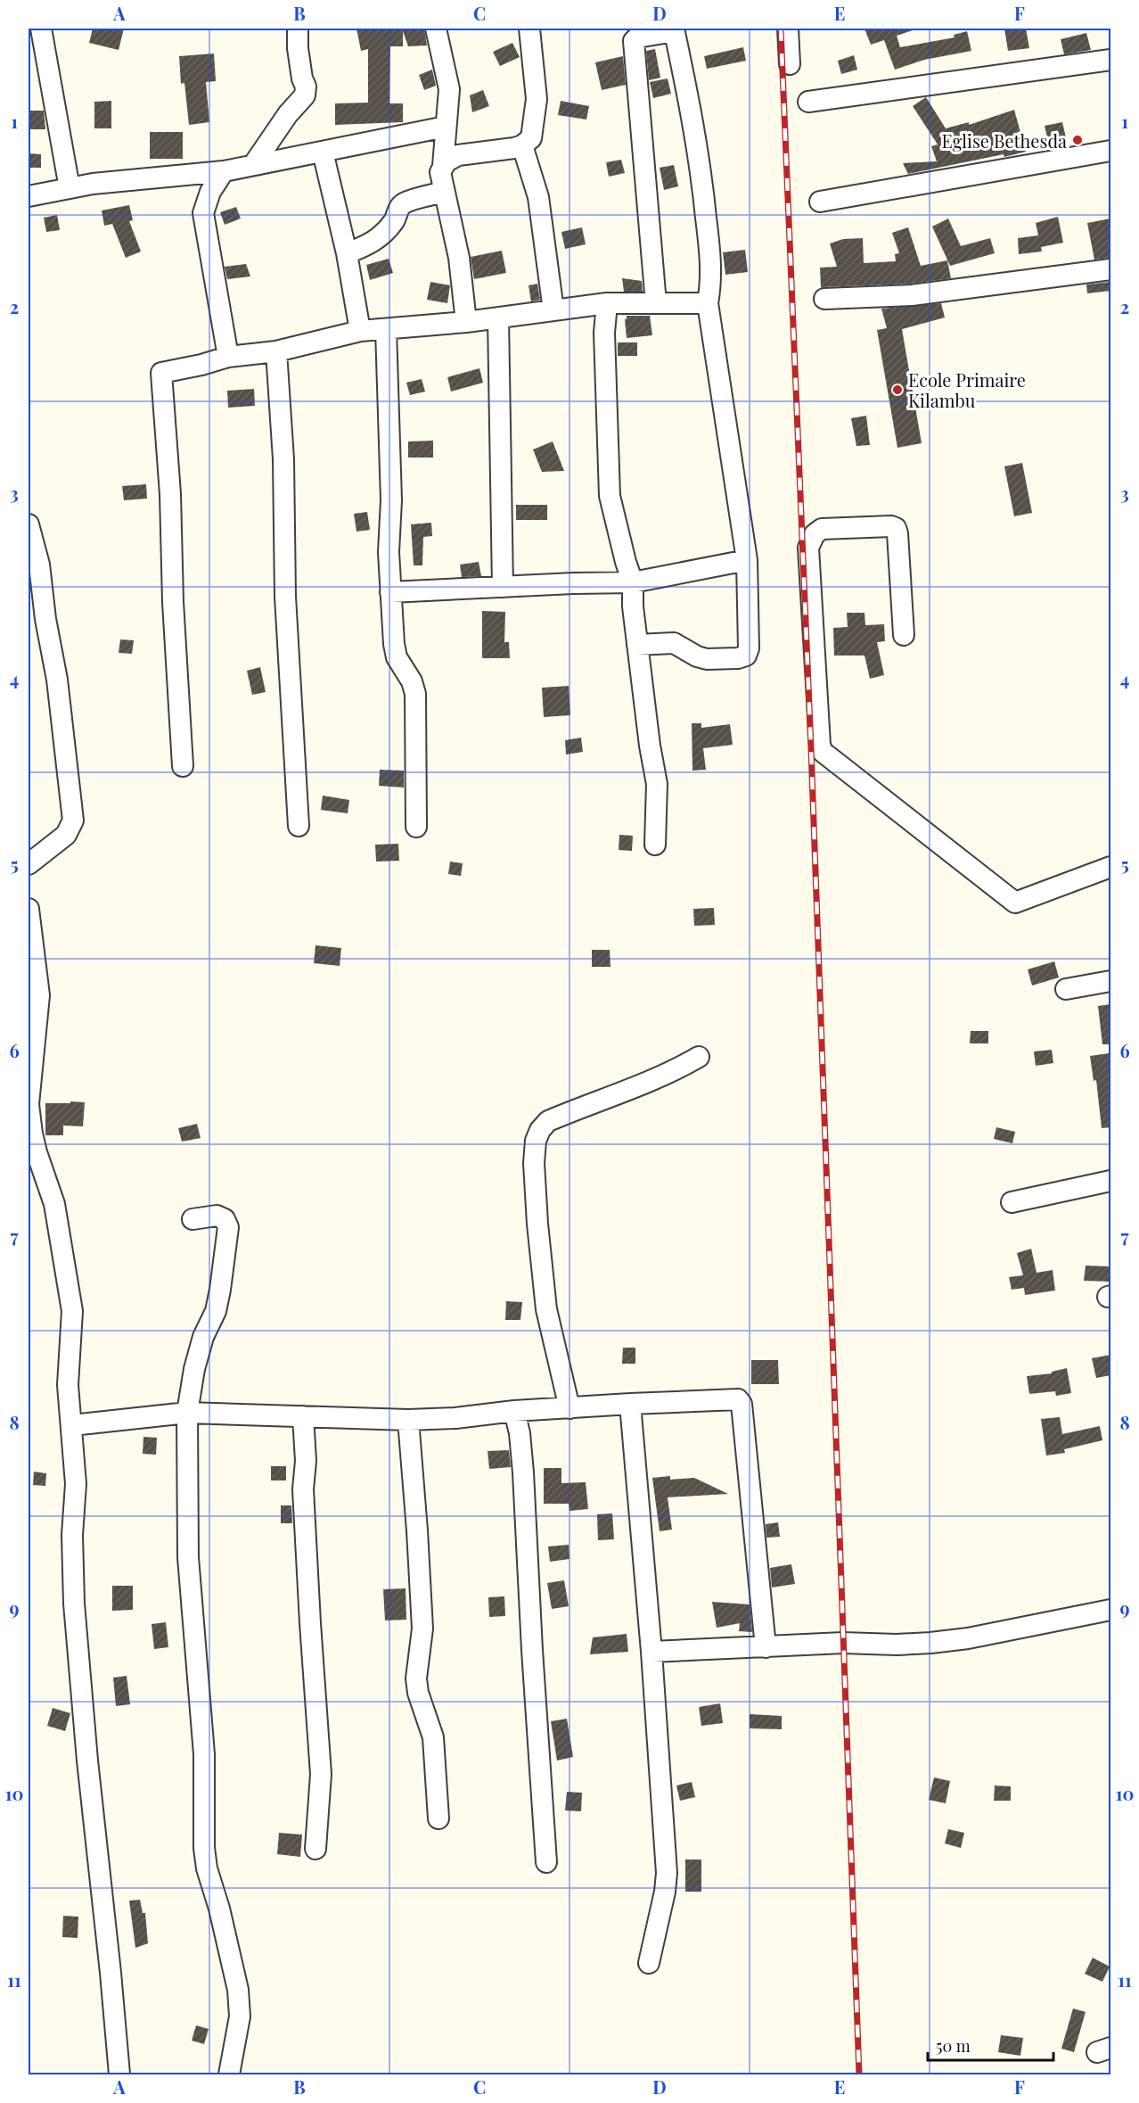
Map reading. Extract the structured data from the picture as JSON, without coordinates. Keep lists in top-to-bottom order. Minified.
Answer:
{"places":["Eglise Bethesda","Ecole Primaire Kilambu"],"scale_bar":"50 m","grid":{"columns":["A","B","C","D","E","F"],"rows":["1","2","3","4","5","6","7","8","9","10","11"]}}
